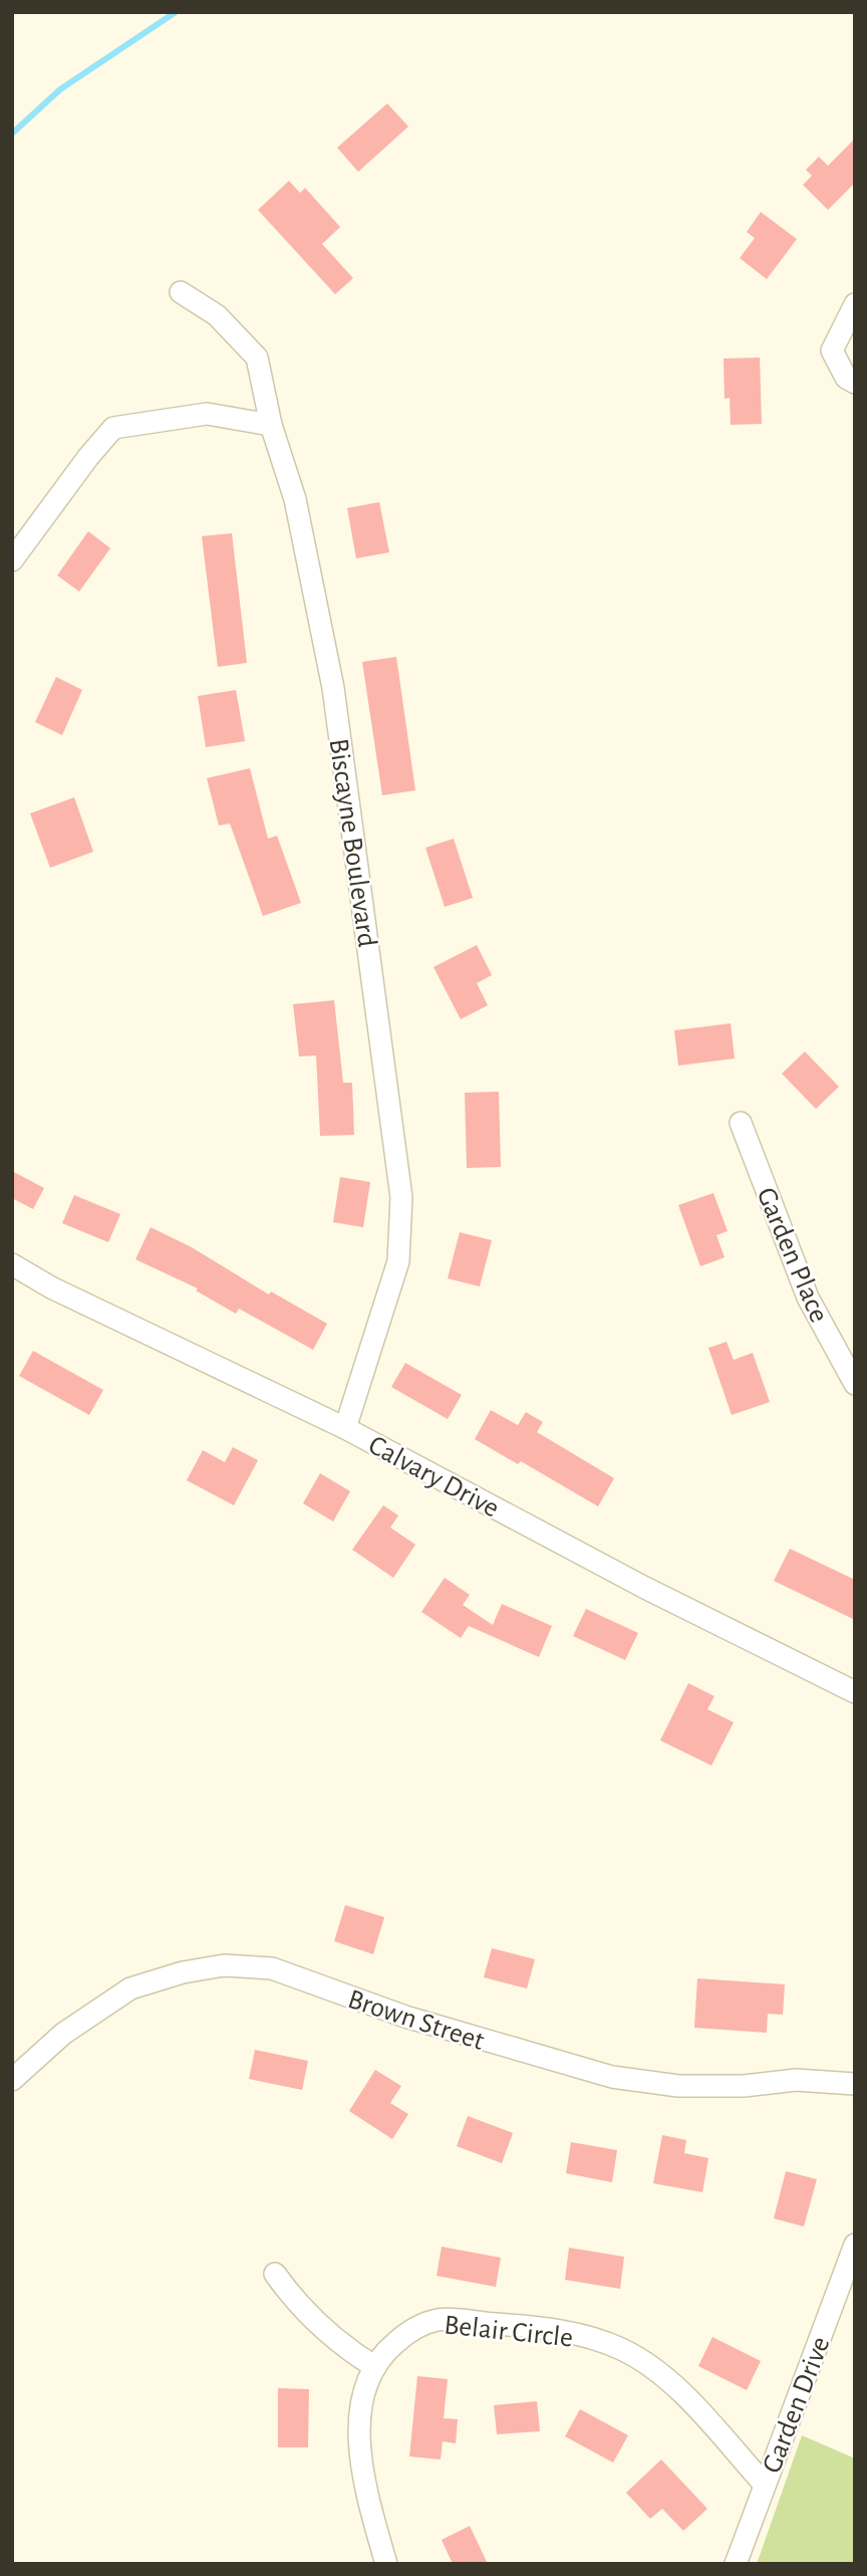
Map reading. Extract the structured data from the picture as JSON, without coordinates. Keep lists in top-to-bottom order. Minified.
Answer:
{"streets":{"street":["Biscayne Boulevard","Garden Place","Calvary Drive","Brown Street","Belair Circle","Garden Drive"]},"crossings":[["Biscayne Boulevard","Calvary Drive"],["Belair Circle","Garden Drive"]]}
